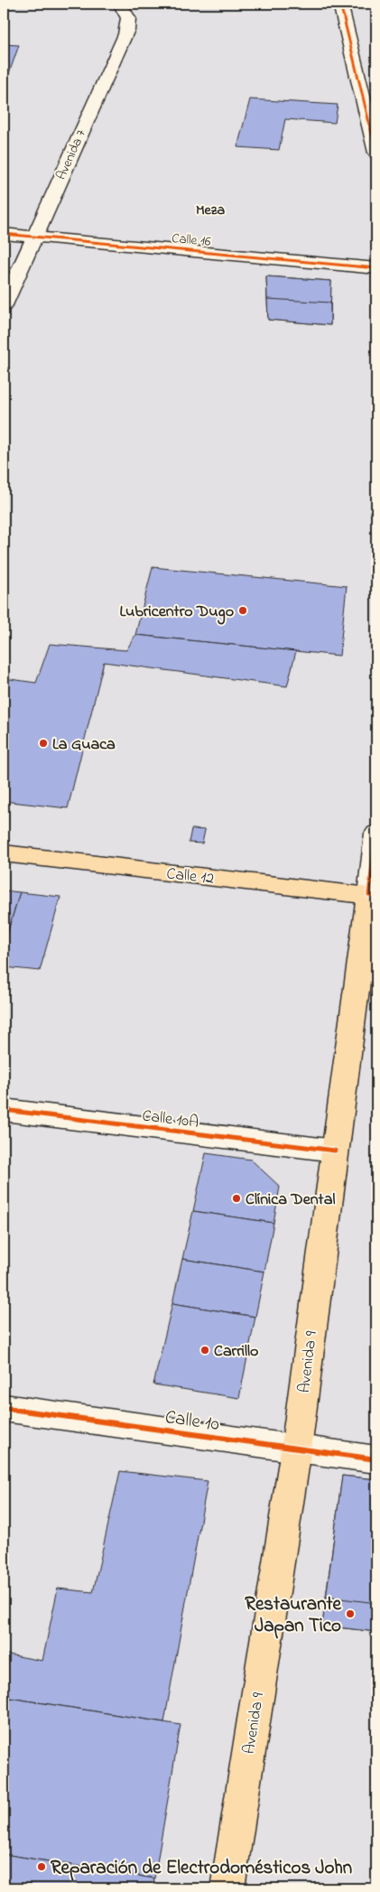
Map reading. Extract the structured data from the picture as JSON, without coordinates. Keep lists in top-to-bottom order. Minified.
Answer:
{"streets":{"main road":["Calle 12","Avenida 9"],"street":["Avenida 7","Calle 16","Calle 10A","Calle 10"]},"crossings":[["Avenida 7","Calle 16"],["Calle 12","Avenida 9"],["Calle 10A","Avenida 9"],["Avenida 9","Calle 10"]],"districts":["Meza"],"places":["Lubricentro Dugo","La Guaca","Clínica Dental","Carrillo","Restaurante Japan Tico","Reparación de Electrodomésticos John"]}
